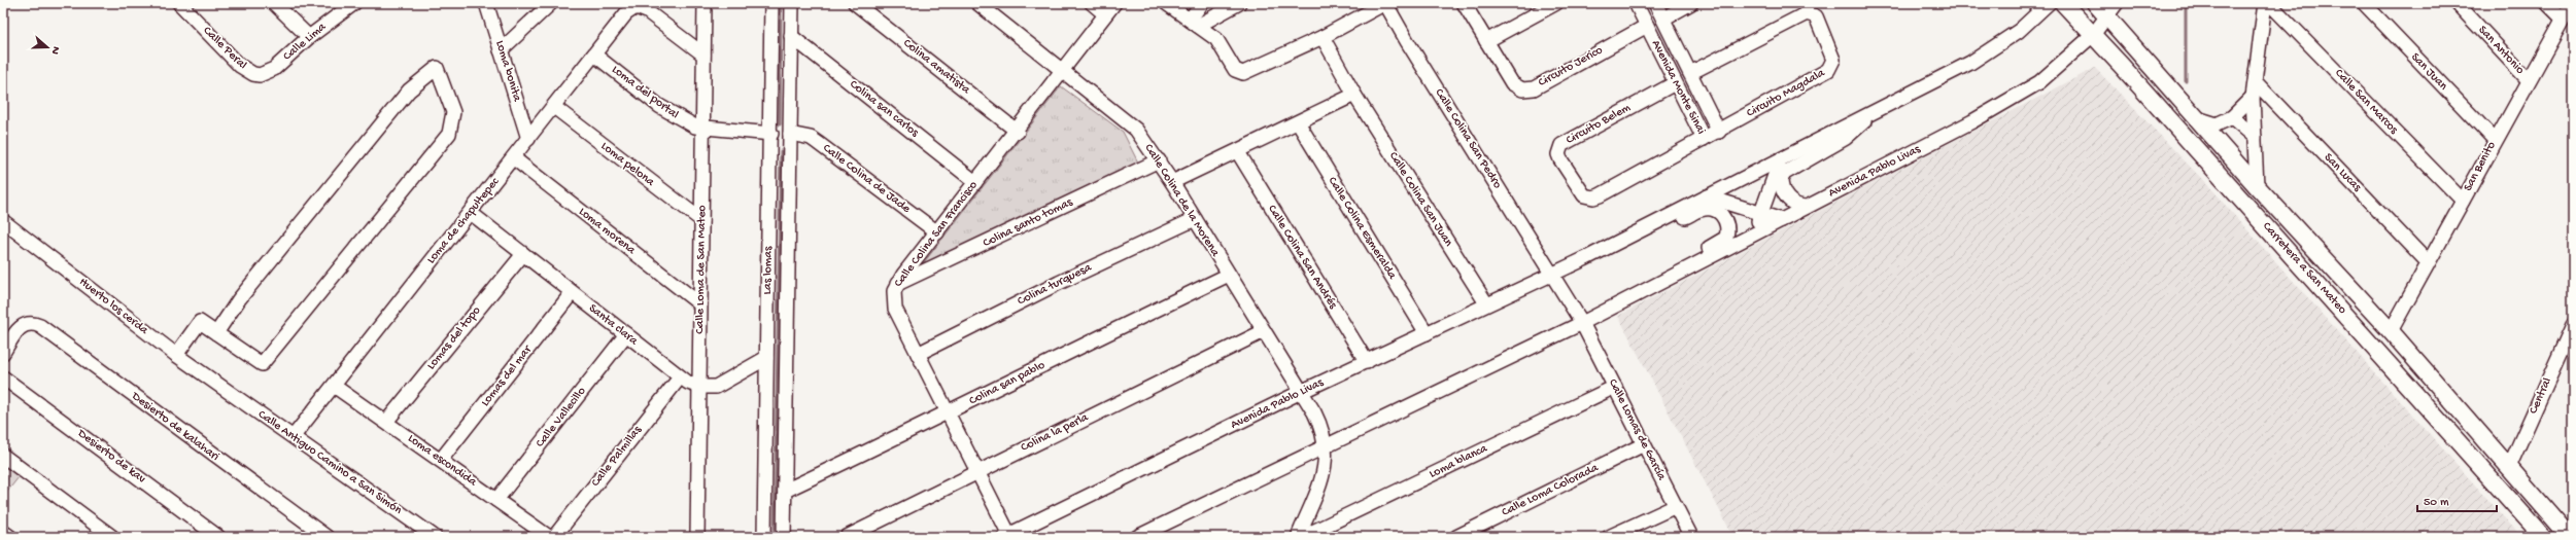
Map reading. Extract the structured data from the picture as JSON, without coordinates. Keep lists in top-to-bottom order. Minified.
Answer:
{"streets":{"main road":["Carretera a San Mateo"],"street":["Calle Lima","Calle Peral","San Antonio","Colina amatista","Circuito Jerico","Loma bonita","San Juan","Avenida Monte Sinai","Loma del portal","Circuito Magdala","Calle San Marcos","Colina san carlos","Circuito Belem","Calle Colina San Pedro","Loma pelona","San Benito","Avenida Pablo Livas","San Lucas","Calle Colina de Jade","Calle Colina San Juan","Calle Colina de la Morena","Loma de chapultepec","Colina santo tomas","Calle Colina Esmeralda","Loma morena","Calle Colina San Francisco","Calle Colina San Andrés","Calle Loma de San Mateo","Las lomas","Colina turquesa","Huerto los cerda","Santa clara","Lomas del topo","Lomas del mar","Colina san pablo","Central","Calle Vallecillo","Desierto de kalahari","Calle Lomas de García","Colina la perla","Desierto de kav","Calle Palmillas","Loma escondida","Loma blanca","Calle Antiguo Camino a San Simón","Calle Loma Colorada"]},"crossings":[["Calle Lima","Calle Peral"],["San Antonio","San Benito"],["Colina amatista","Calle Colina San Francisco"],["Circuito Jerico","Avenida Monte Sinai"],["Loma bonita","Loma de chapultepec"],["San Juan","San Benito"],["Avenida Monte Sinai","Circuito Magdala"],["Avenida Monte Sinai","Circuito Belem"],["Loma del portal","Loma de chapultepec"],["Loma del portal","Calle Loma de San Mateo"],["Loma del portal","Las lomas"],["Calle San Marcos","San Benito"],["Colina san carlos","Calle Colina San Francisco"],["Colina san carlos","Las lomas"],["Calle Colina San Pedro","Avenida Pablo Livas"],["Calle Colina San Pedro","Calle Lomas de García"],["Loma pelona","Loma de chapultepec"],["Loma pelona","Calle Loma de San Mateo"],["San Benito","San Lucas"],["San Benito","Carretera a San Mateo"],["Avenida Pablo Livas","Calle Colina San Juan"],["Avenida Pablo Livas","Calle Colina de la Morena"],["Avenida Pablo Livas","Calle Colina Esmeralda"],["Avenida Pablo Livas","Calle Colina San Francisco"],["Avenida Pablo Livas","Calle Colina San Andrés"],["Avenida Pablo Livas","Carretera a San Mateo"],["Avenida Pablo Livas","Calle Lomas de García"],["Calle Colina de Jade","Calle Colina San Francisco"],["Calle Colina de Jade","Las lomas"],["Calle Colina de la Morena","Colina santo tomas"],["Calle Colina de la Morena","Calle Colina San Francisco"],["Calle Colina de la Morena","Colina turquesa"],["Calle Colina de la Morena","Colina san pablo"],["Calle Colina de la Morena","Colina la perla"],["Loma de chapultepec","Loma morena"],["Loma de chapultepec","Santa clara"],["Loma de chapultepec","Loma escondida"],["Loma de chapultepec","Calle Antiguo Camino a San Simón"],["Colina santo tomas","Calle Colina San Francisco"],["Loma morena","Calle Loma de San Mateo"],["Calle Colina San Francisco","Colina turquesa"],["Calle Colina San Francisco","Colina san pablo"],["Calle Colina San Francisco","Colina la perla"],["Carretera a San Mateo","Central"],["Calle Loma de San Mateo","Santa clara"],["Las lomas","Colina san pablo"],["Huerto los cerda","Calle Antiguo Camino a San Simón"],["Santa clara","Lomas del topo"],["Santa clara","Lomas del mar"],["Santa clara","Calle Vallecillo"],["Santa clara","Calle Palmillas"],["Lomas del topo","Loma escondida"],["Lomas del mar","Loma escondida"],["Calle Vallecillo","Loma escondida"],["Calle Lomas de García","Loma blanca"],["Calle Lomas de García","Calle Loma Colorada"]],"scale_bar":"50 m","north":"right"}
